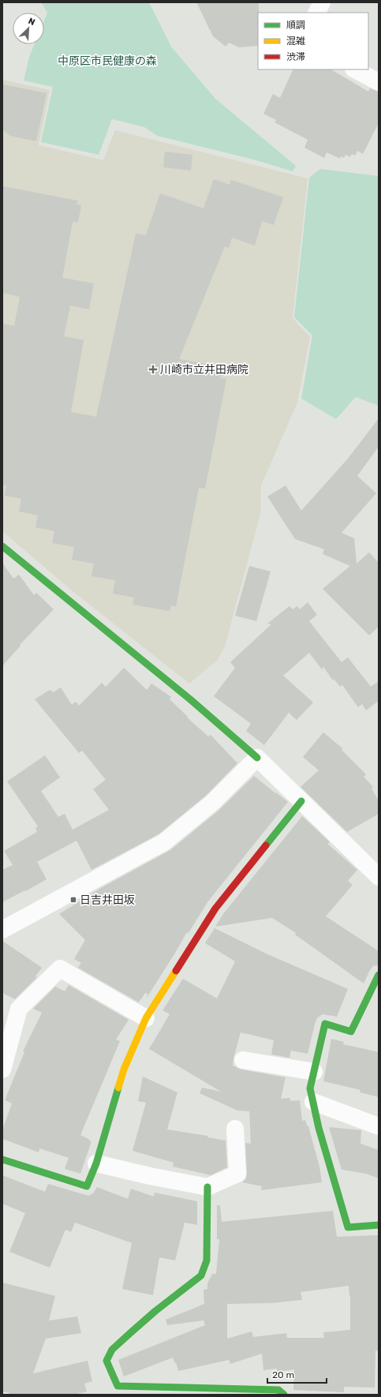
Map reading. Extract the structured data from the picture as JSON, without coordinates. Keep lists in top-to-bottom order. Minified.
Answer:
{"parks":["中原区市民健康の森"],"places":{"health":["川崎市立井田病院"],"transit":["日吉井田坂"]},"legend":["順調","混雑","渋滞"],"scale_bar":"20 m","north":"top right"}
